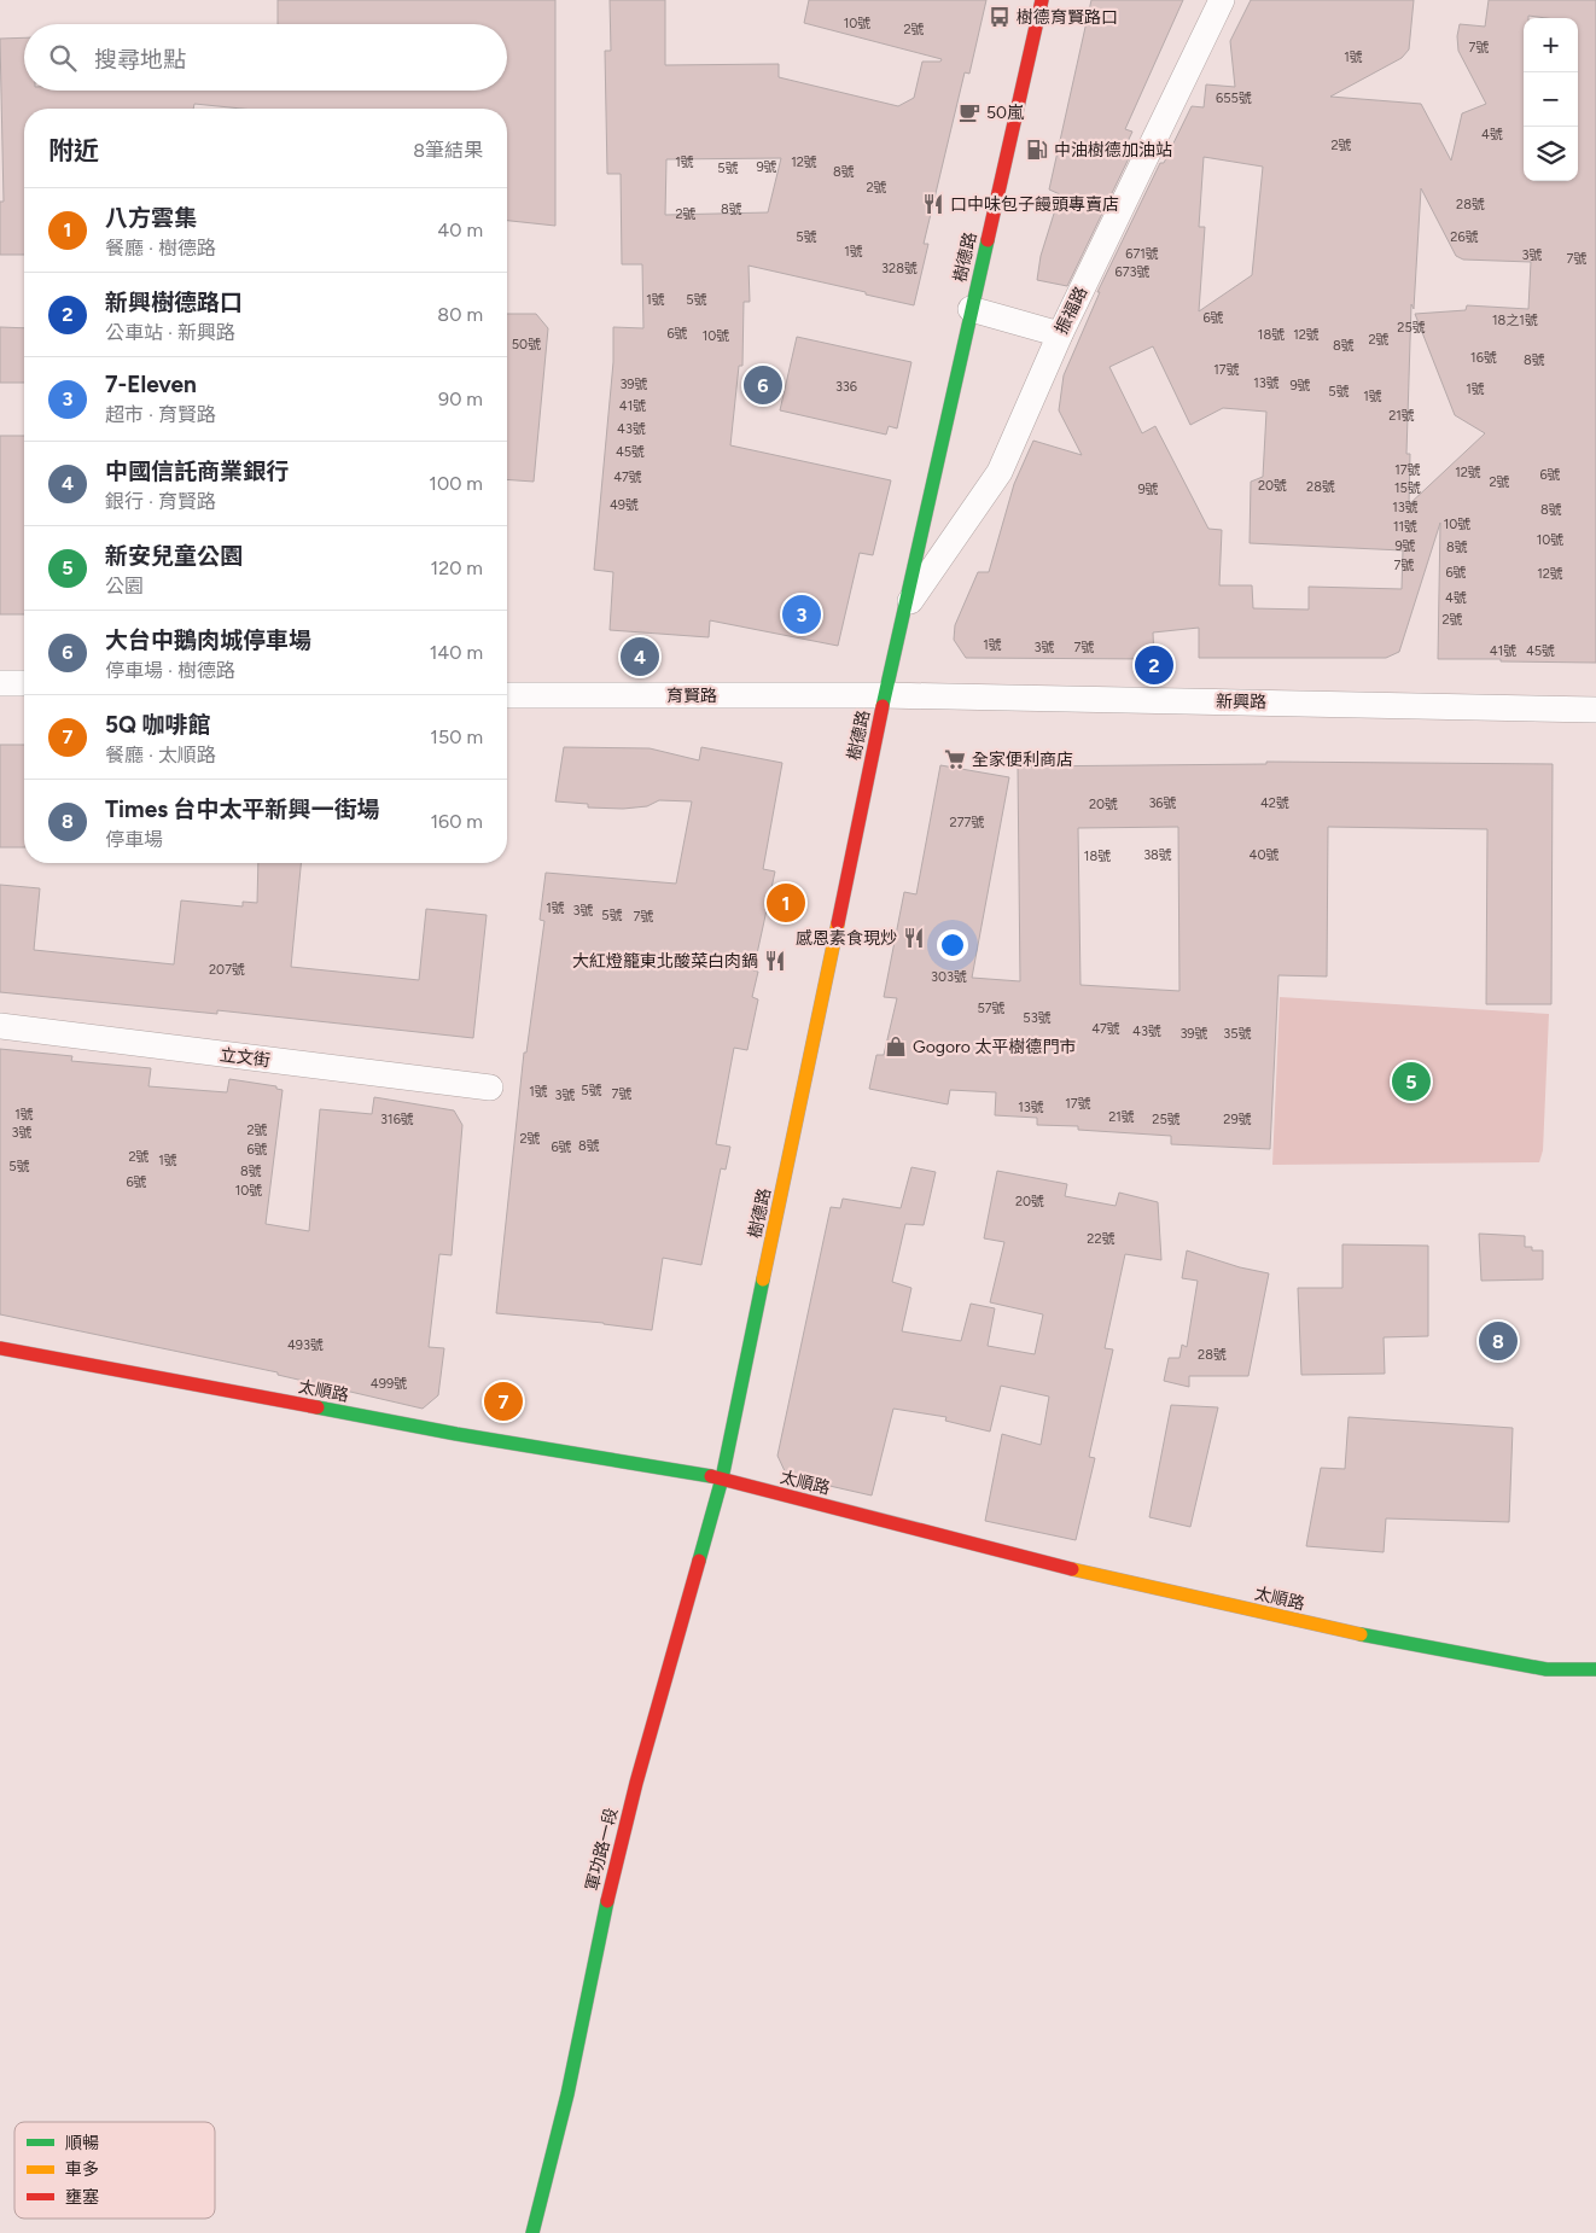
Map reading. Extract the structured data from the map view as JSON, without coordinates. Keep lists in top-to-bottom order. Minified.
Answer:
{"streets":{"street":["樹德路","振福路","育賢路","新興路","立文街","太順路","軍功路一段"]},"crossings":[["樹德路","振福路"],["樹德路","育賢路"],["樹德路","新興路"],["樹德路","太順路"],["樹德路","軍功路一段"],["育賢路","新興路"],["太順路","軍功路一段"]],"places":{"bus stop":["樹德育賢路口"],"cafe":["50嵐"],"fuel station":["中油樹德加油站"],"restaurant":["口中味包子饅頭專賣店","感恩素食現炒","大紅燈籠東北酸菜白肉鍋"],"supermarket":["全家便利商店"],"shop":["Gogoro 太平樹德門市"]},"house_numbers":["10號","2號","7號","1號","655號","4號","2號","1號","12號","9號","5號","8號","2號","28號","8號","2號","5號","26號","1號","671號","3號","7號","328號","673號","1號","5號","6號","18之1號","25號","6號","18號","12號","10號","2號","50號","8號","16號","8號","17號","13號","39號","9號","336","1號","5號","1號","41號","21號","43號","45號","17號","12號","6號","47號","2號","20號","28號","15號","9號","49號","13號","8號","10號","11號","10號","9號","8號","7號","6號","12號","4號","2號","1號","3號","7號","41號","45號","36號","42號","20號","277號","38號","40號","18號","1號","3號","5號","7號","207號","303號","57號","53號","47號","43號","39號","35號","5號","1號","7號","3號","17號","13號","1號","21號","316號","25號","29號","2號","3號","2號","8號","6號","6號","2號","1號","5號","8號","6號","10號","20號","22號","493號","28號","499號"],"legend":["順暢","車多","壅塞"],"page":{"map_buttons":["+","−"],"search":"搜尋地點","heading":["附近","8筆結果"],"list":[{"mark":"1","name":"八方雲集","note":"餐廳 · 樹德路","value":"40 m"},{"mark":"2","name":"新興樹德路口","note":"公車站 · 新興路","value":"80 m"},{"mark":"3","name":"7-Eleven","note":"超市 · 育賢路","value":"90 m"},{"mark":"4","name":"中國信託商業銀行","note":"銀行 · 育賢路","value":"100 m"},{"mark":"5","name":"新安兒童公園","note":"公園","value":"120 m"},{"mark":"6","name":"大台中鵝肉城停車場","note":"停車場 · 樹德路","value":"140 m"},{"mark":"7","name":"5Q 咖啡館","note":"餐廳 · 太順路","value":"150 m"},{"mark":"8","name":"Times 台中太平新興一街場","note":"停車場","value":"160 m"}],"pins":["6","3","4","2","1","5","8","7"]}}
